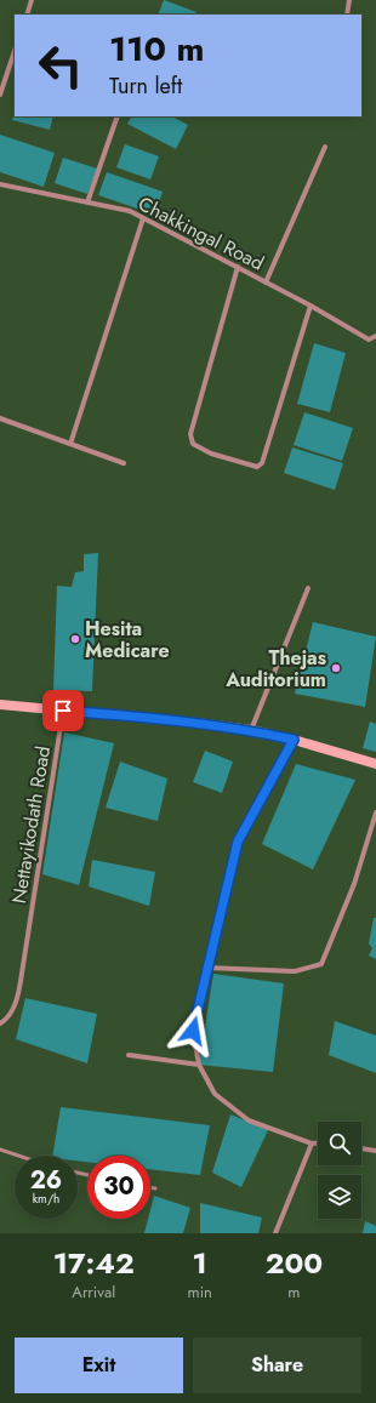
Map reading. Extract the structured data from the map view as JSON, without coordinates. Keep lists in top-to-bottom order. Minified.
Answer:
{"streets":{"street":["Chakkingal Road","Nettayikodath Road"]},"places":["Hesita Medicare","Thejas Auditorium"],"page":{"turn":["110 m","Turn left"],"speed":"26 km/h","limit":"30","eta":["17:42","Arrival","1","min","200","m"],"buttons":["Exit","Share"]}}
